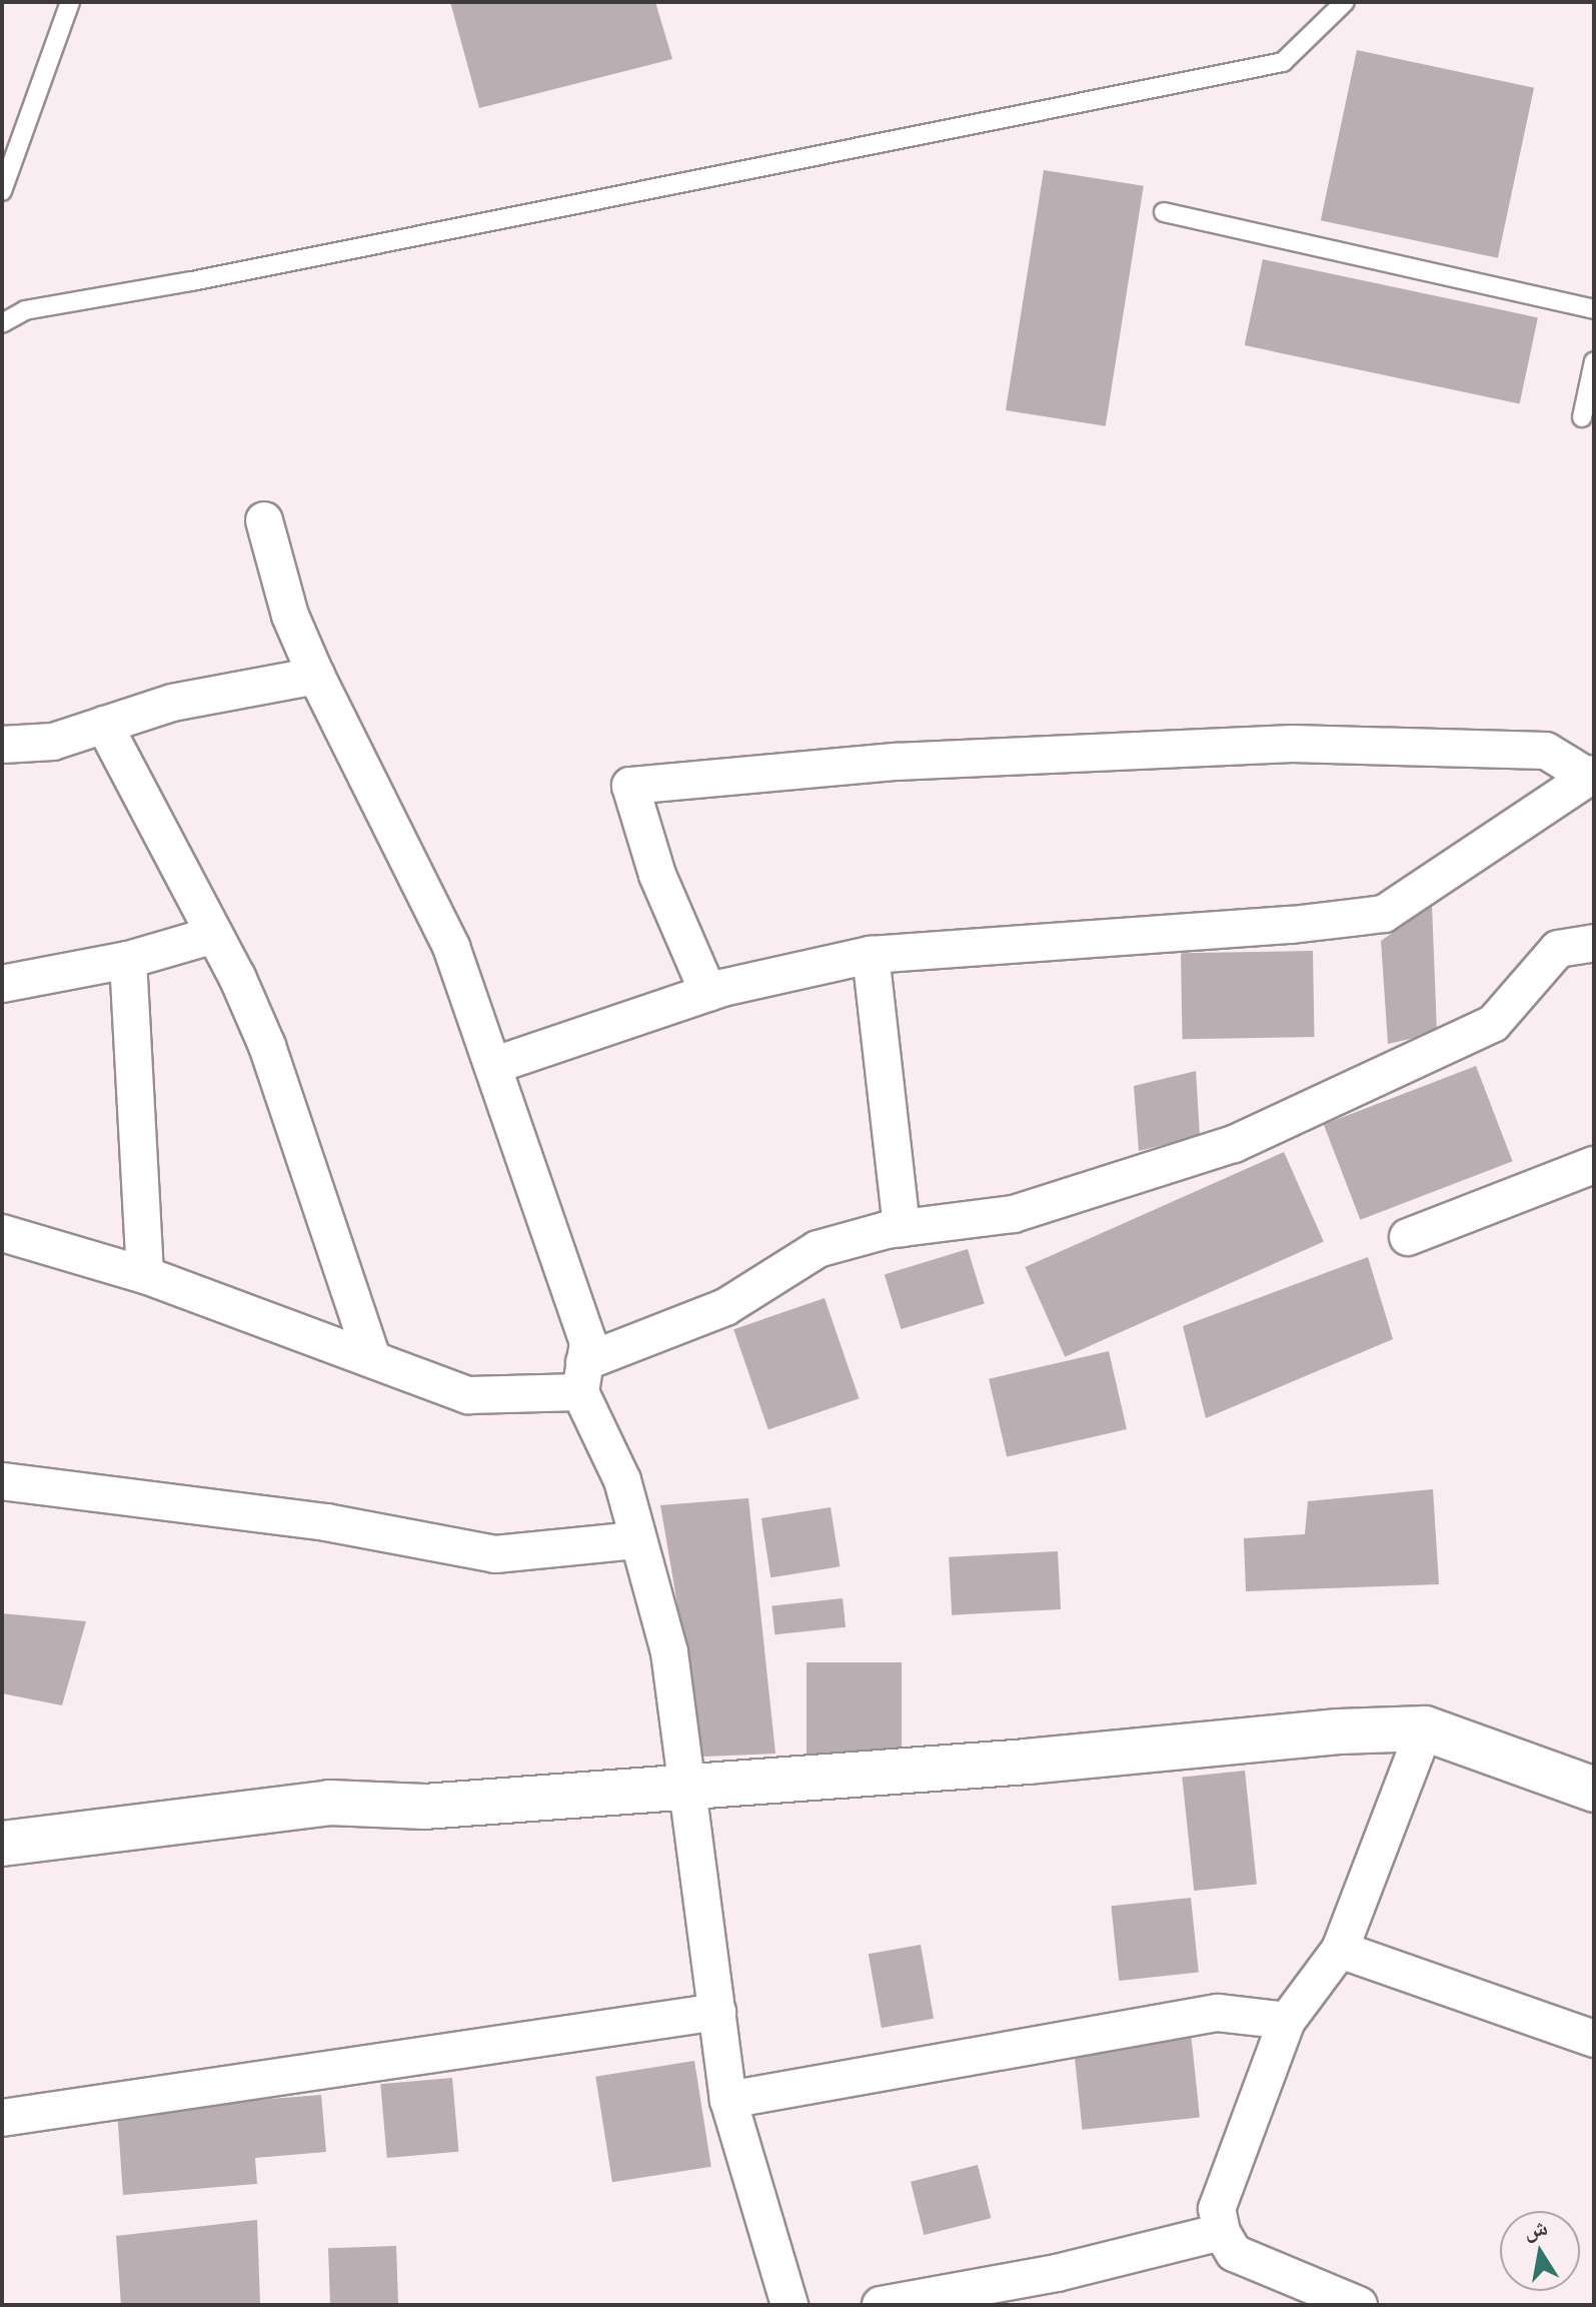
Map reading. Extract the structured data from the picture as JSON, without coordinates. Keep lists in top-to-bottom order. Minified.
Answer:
{"north":"top"}
